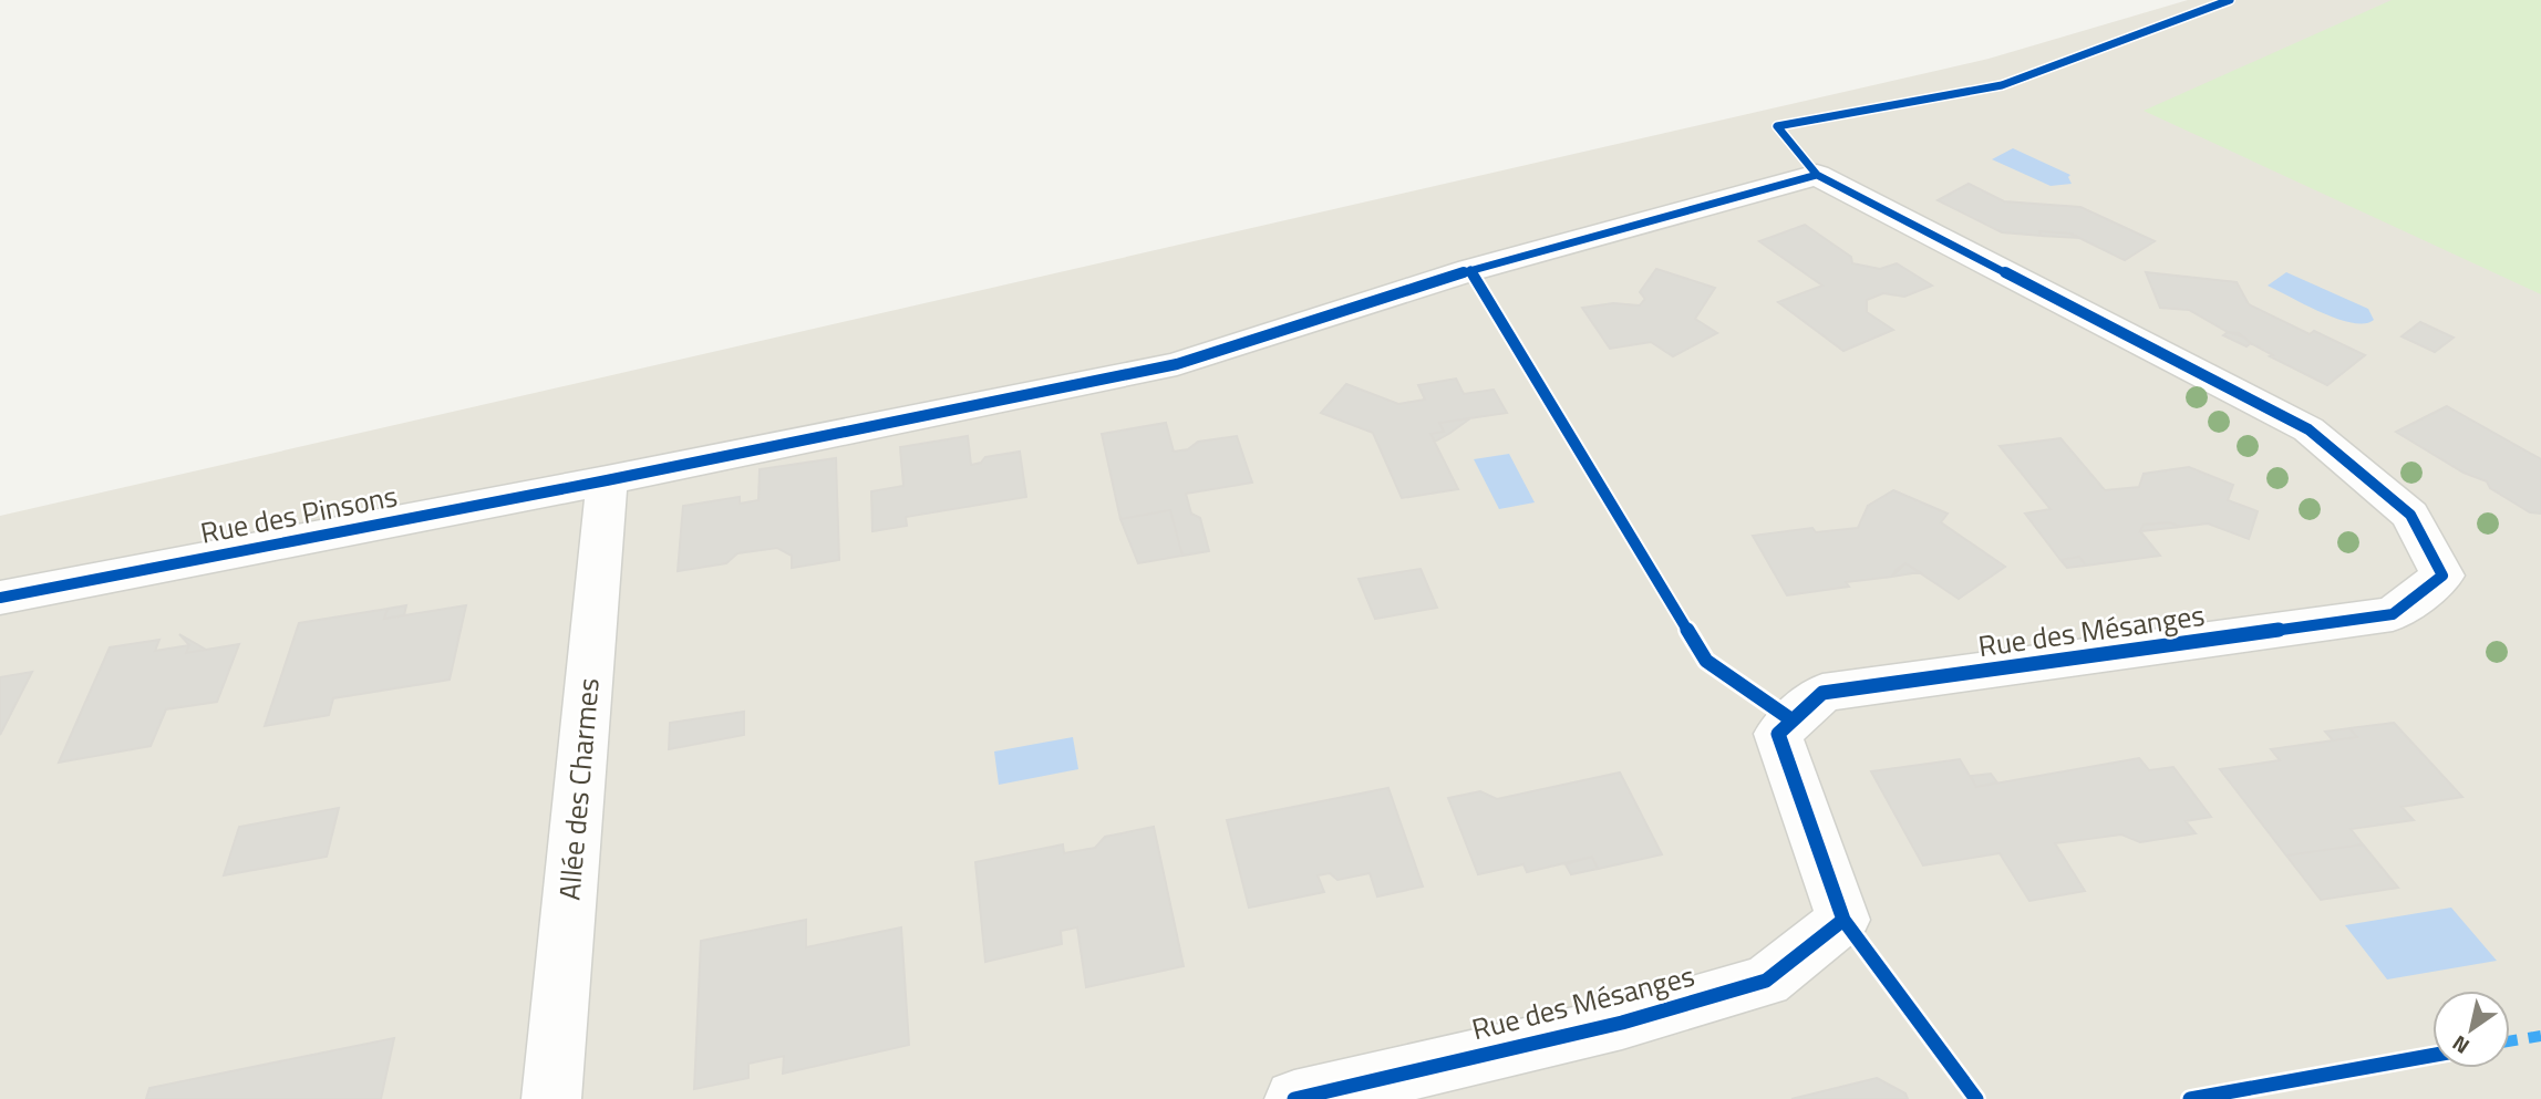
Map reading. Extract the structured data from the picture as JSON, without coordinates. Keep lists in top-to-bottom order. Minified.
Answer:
{"streets":{"street":["Rue des Pinsons","Rue des Mésanges","Allée des Charmes"]},"crossings":[["Rue des Pinsons","Rue des Mésanges"],["Rue des Pinsons","Allée des Charmes"]],"north":"bottom left"}
